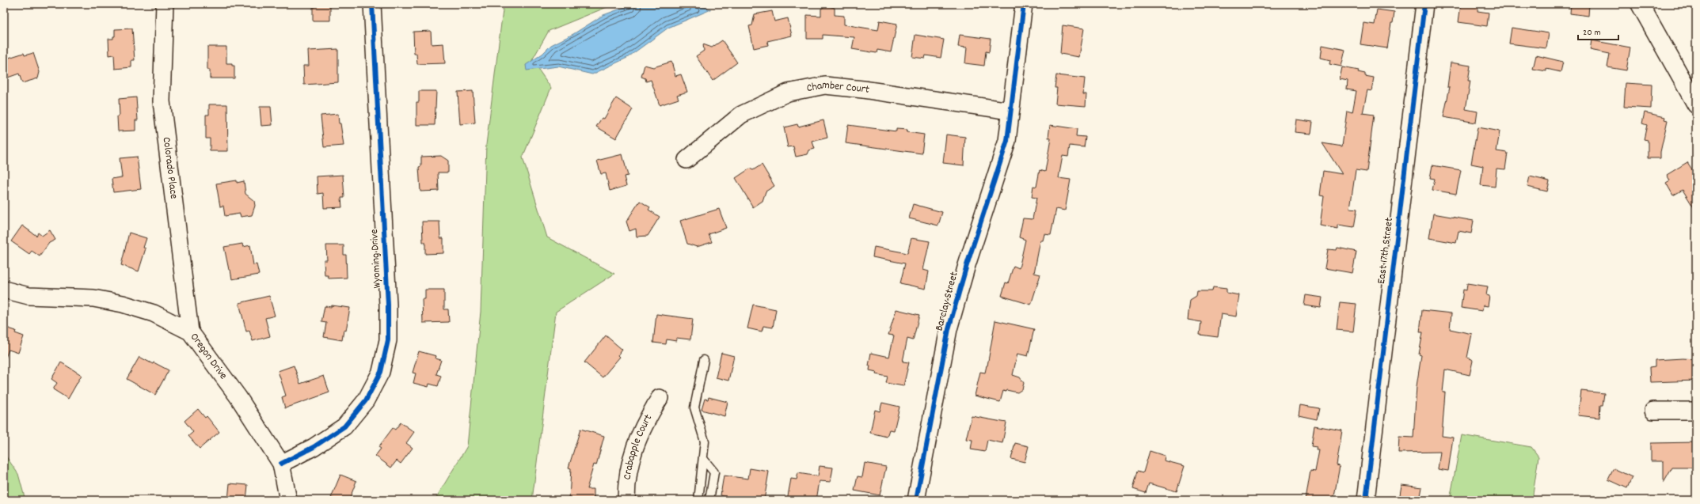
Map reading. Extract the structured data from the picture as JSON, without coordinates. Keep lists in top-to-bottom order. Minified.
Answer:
{"streets":{"street":["Chamber Court","Colorado Place","East 17th Street","Wyoming Drive","Barclay Street","Oregon Drive","Crabapple Court"]},"crossings":[["Chamber Court","Barclay Street"],["Colorado Place","Oregon Drive"],["Wyoming Drive","Oregon Drive"]],"scale_bar":"20 m"}
